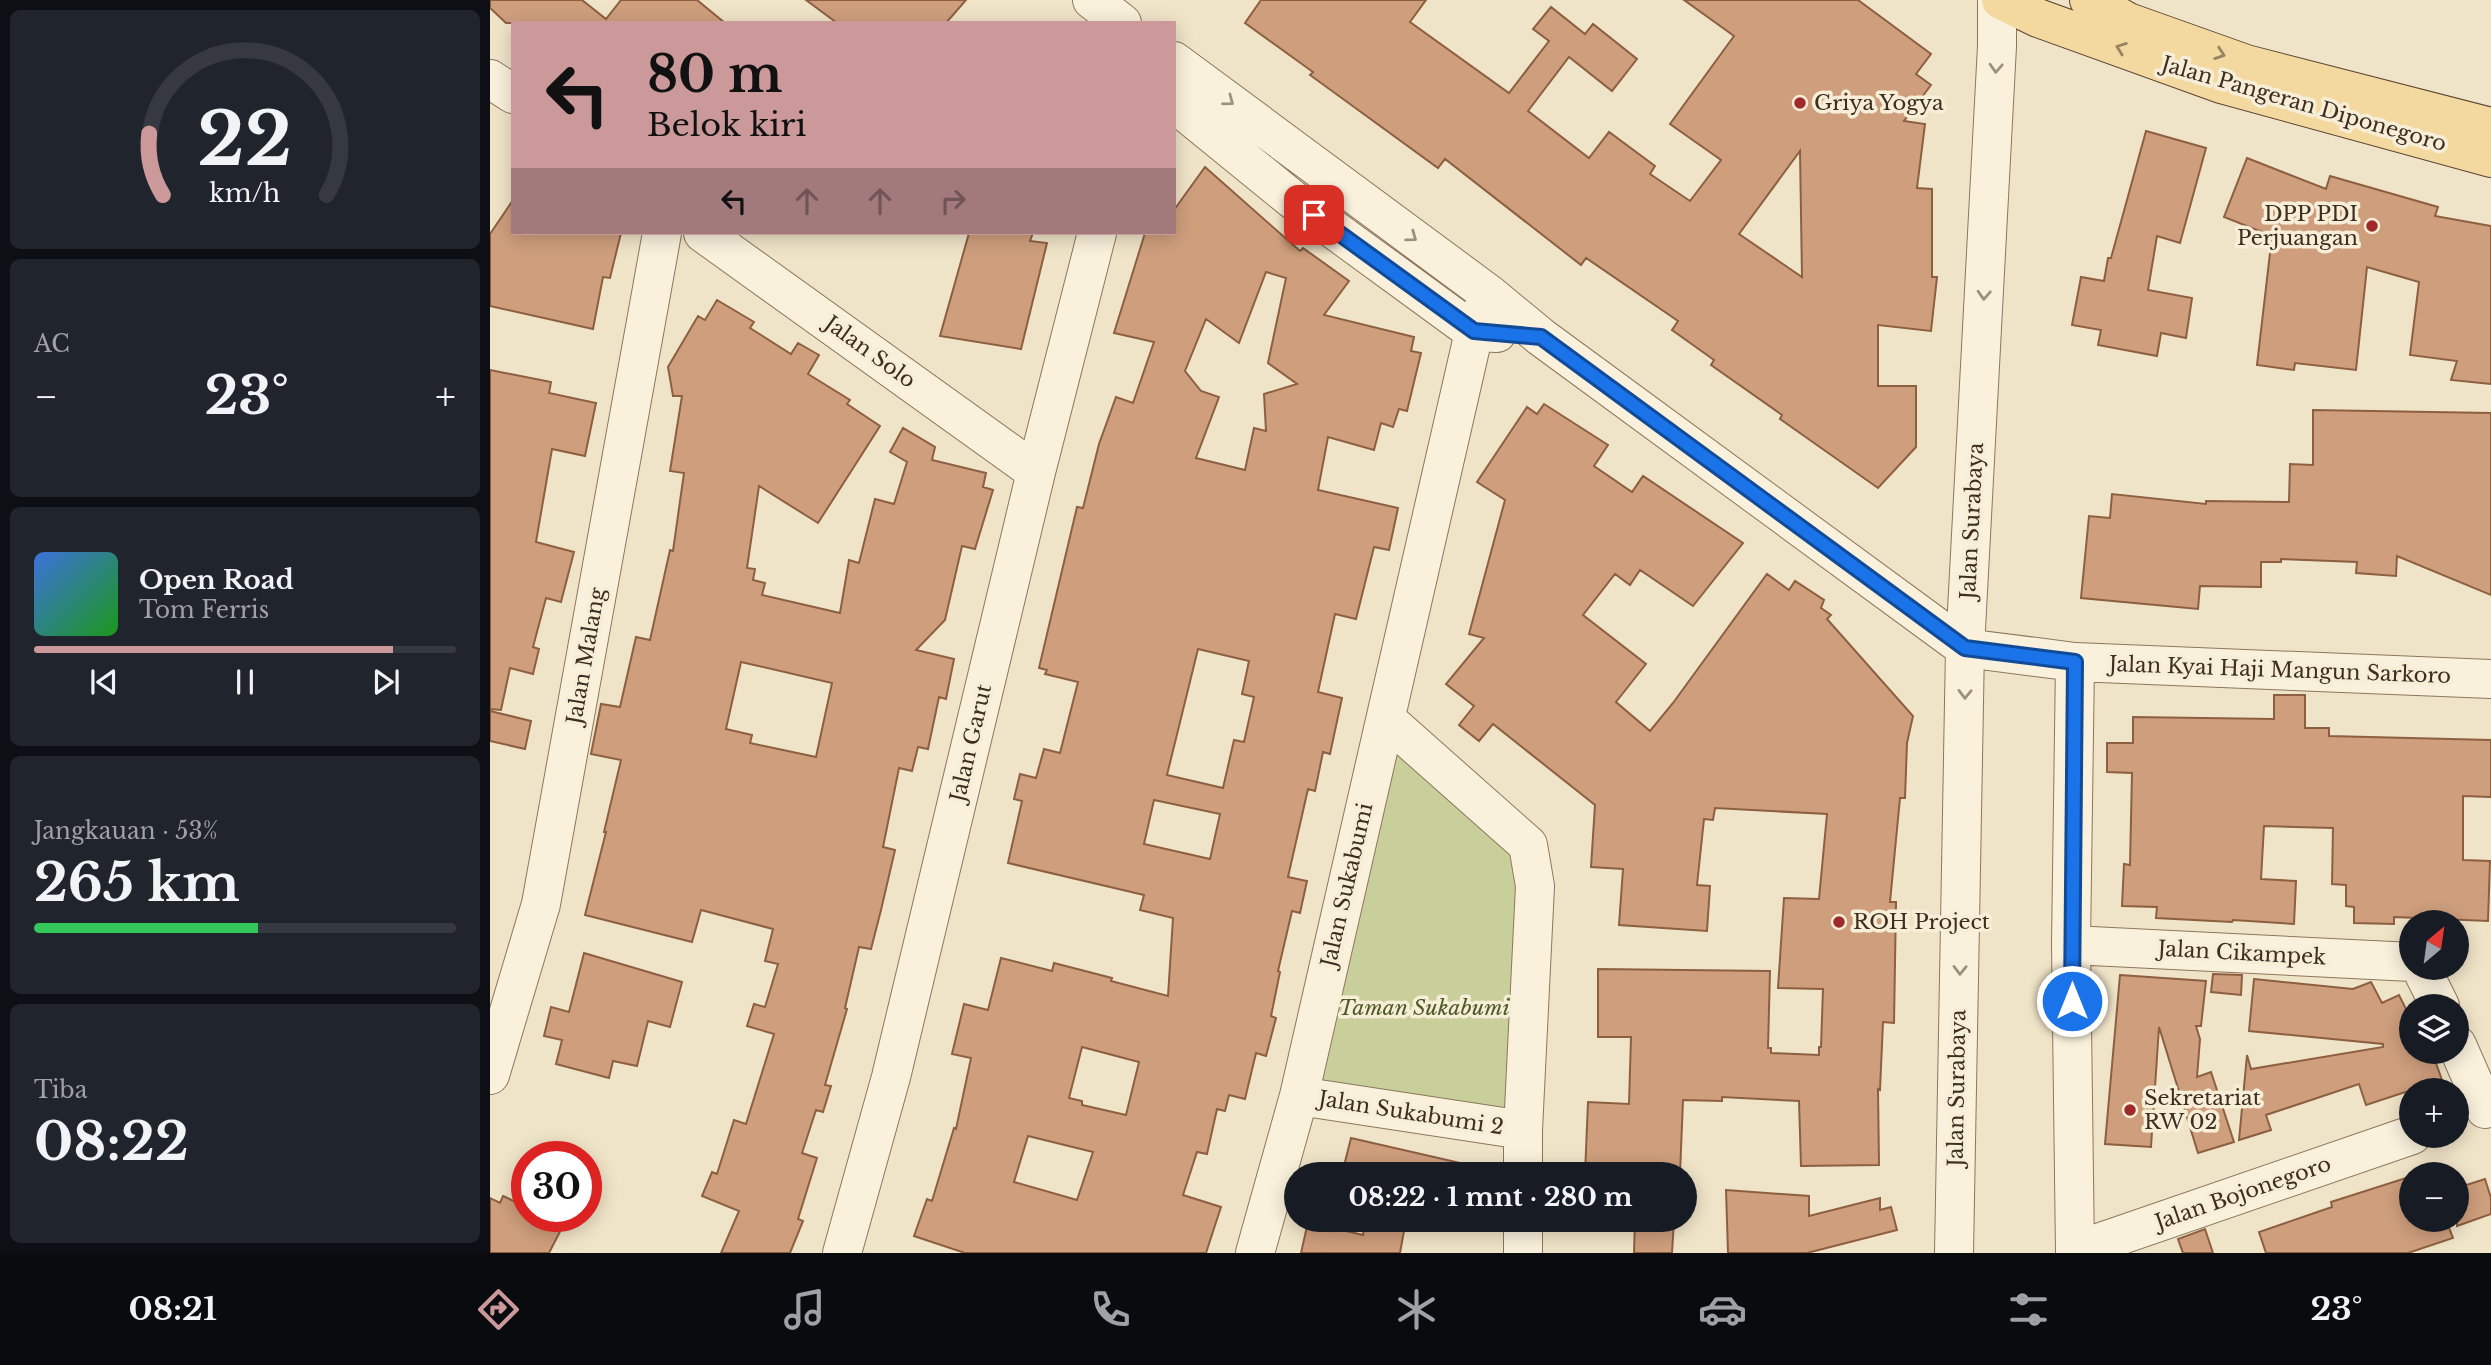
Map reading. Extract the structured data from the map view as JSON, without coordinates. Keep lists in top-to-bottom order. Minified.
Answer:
{"streets":{"main road":["Jalan Pangeran Diponegoro"],"street":["Jalan Solo","Jalan Surabaya","Jalan Malang","Jalan Kyai Haji Mangun Sarkoro","Jalan Garut","Jalan Sukabumi","Jalan Cikampek","Jalan Sukabumi 2","Jalan Bojonegoro"]},"crossings":[["Jalan Pangeran Diponegoro","Jalan Surabaya"],["Jalan Solo","Jalan Garut"],["Jalan Surabaya","Jalan Kyai Haji Mangun Sarkoro"],["Jalan Kyai Haji Mangun Sarkoro","Jalan Sukabumi"],["Jalan Sukabumi","Jalan Sukabumi 2"]],"parks":["Taman Sukabumi"],"places":["Griya Yogya","DPP PDI Perjuangan","ROH Project","Sekretariat RW 02"],"north":"top right","page":{"turn":["80 m","Belok kiri"],"tile":["AC",["Jangkauan · 53%","265 km"],["Tiba","08:22"]],"heat":["−","23°","+"],"song":["Open Road","Tom Ferris"],"map_buttons":["+","−"],"limit":"30","trip":"08:22 · 1 mnt · 280 m","tabs":["08:21","23°"],"gauge":["22","km/h"]}}
